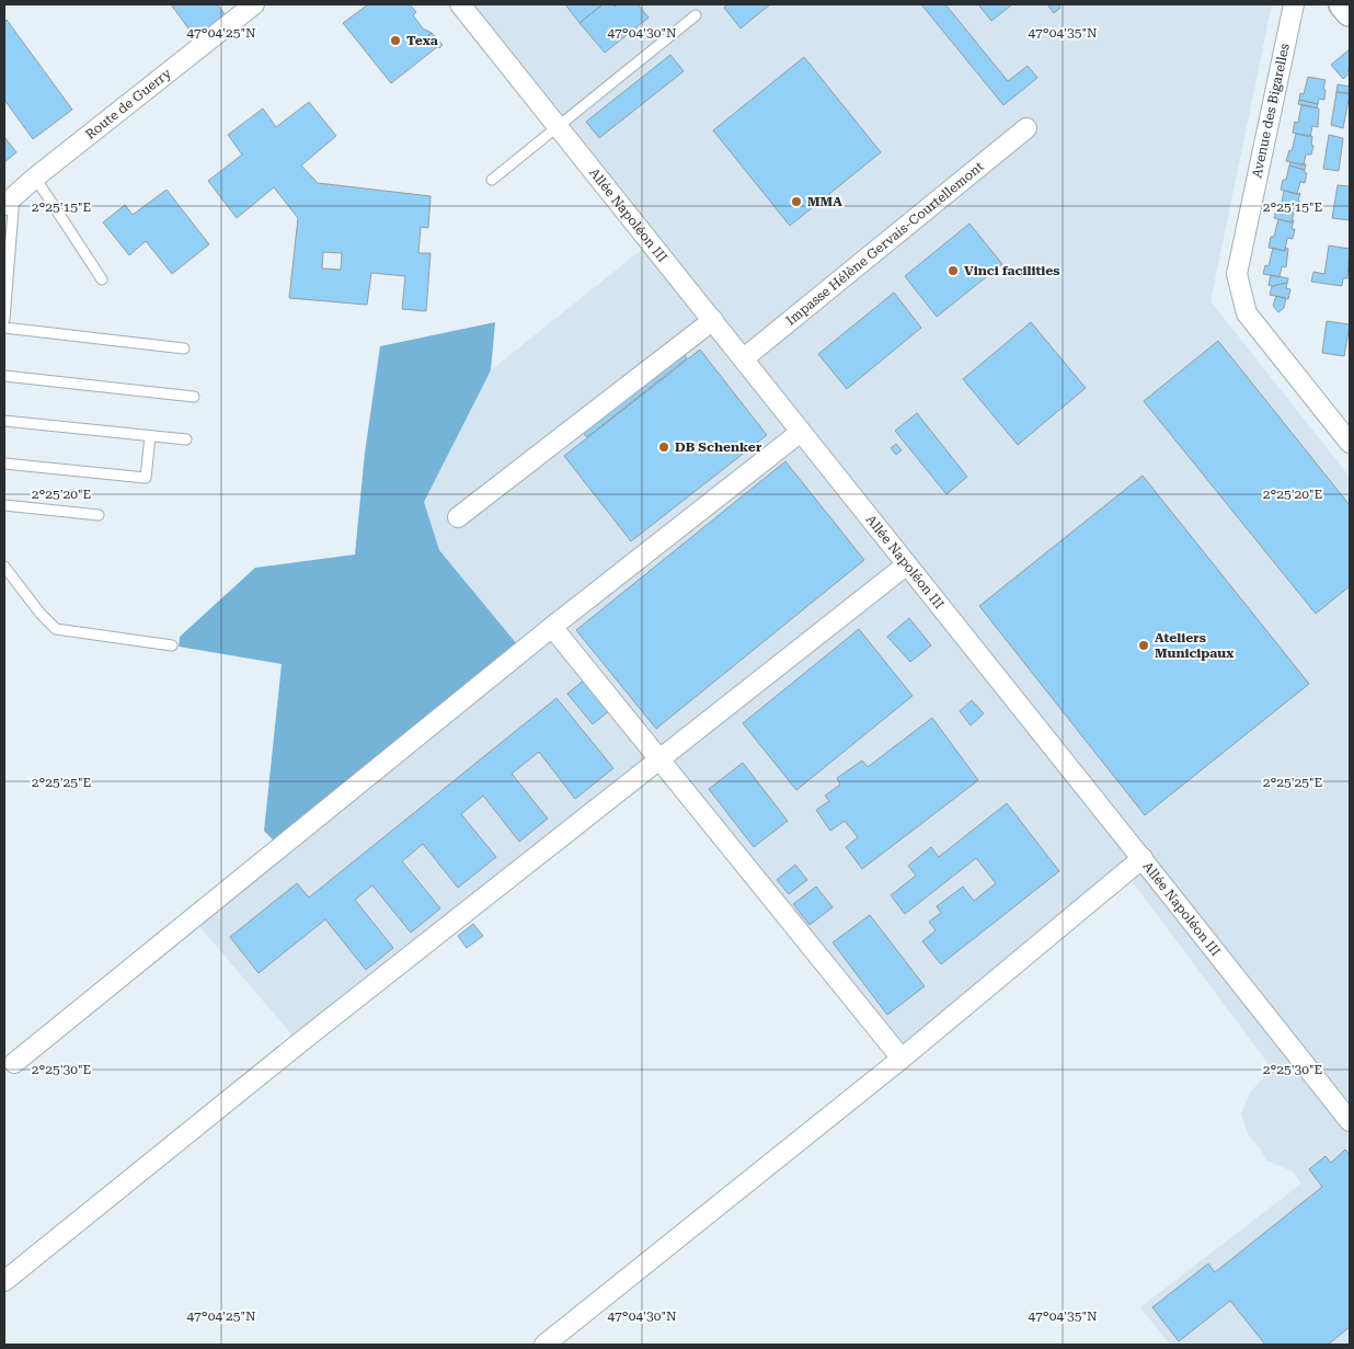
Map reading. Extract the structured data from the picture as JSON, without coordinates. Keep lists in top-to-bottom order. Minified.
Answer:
{"streets":{"street":["Route de Guerry","Avenue des Bigarelles","Allée Napoléon III","Impasse Hélène Gervais-Courtellemont"]},"crossings":[["Allée Napoléon III","Impasse Hélène Gervais-Courtellemont"]],"places":["Texa","MMA","Vinci facilities","DB Schenker","Ateliers Municipaux"],"coordinates":["47°04'25\"N","47°04'30\"N","47°04'35\"N","2°25'15\"E","2°25'20\"E","2°25'25\"E","2°25'30\"E"]}
